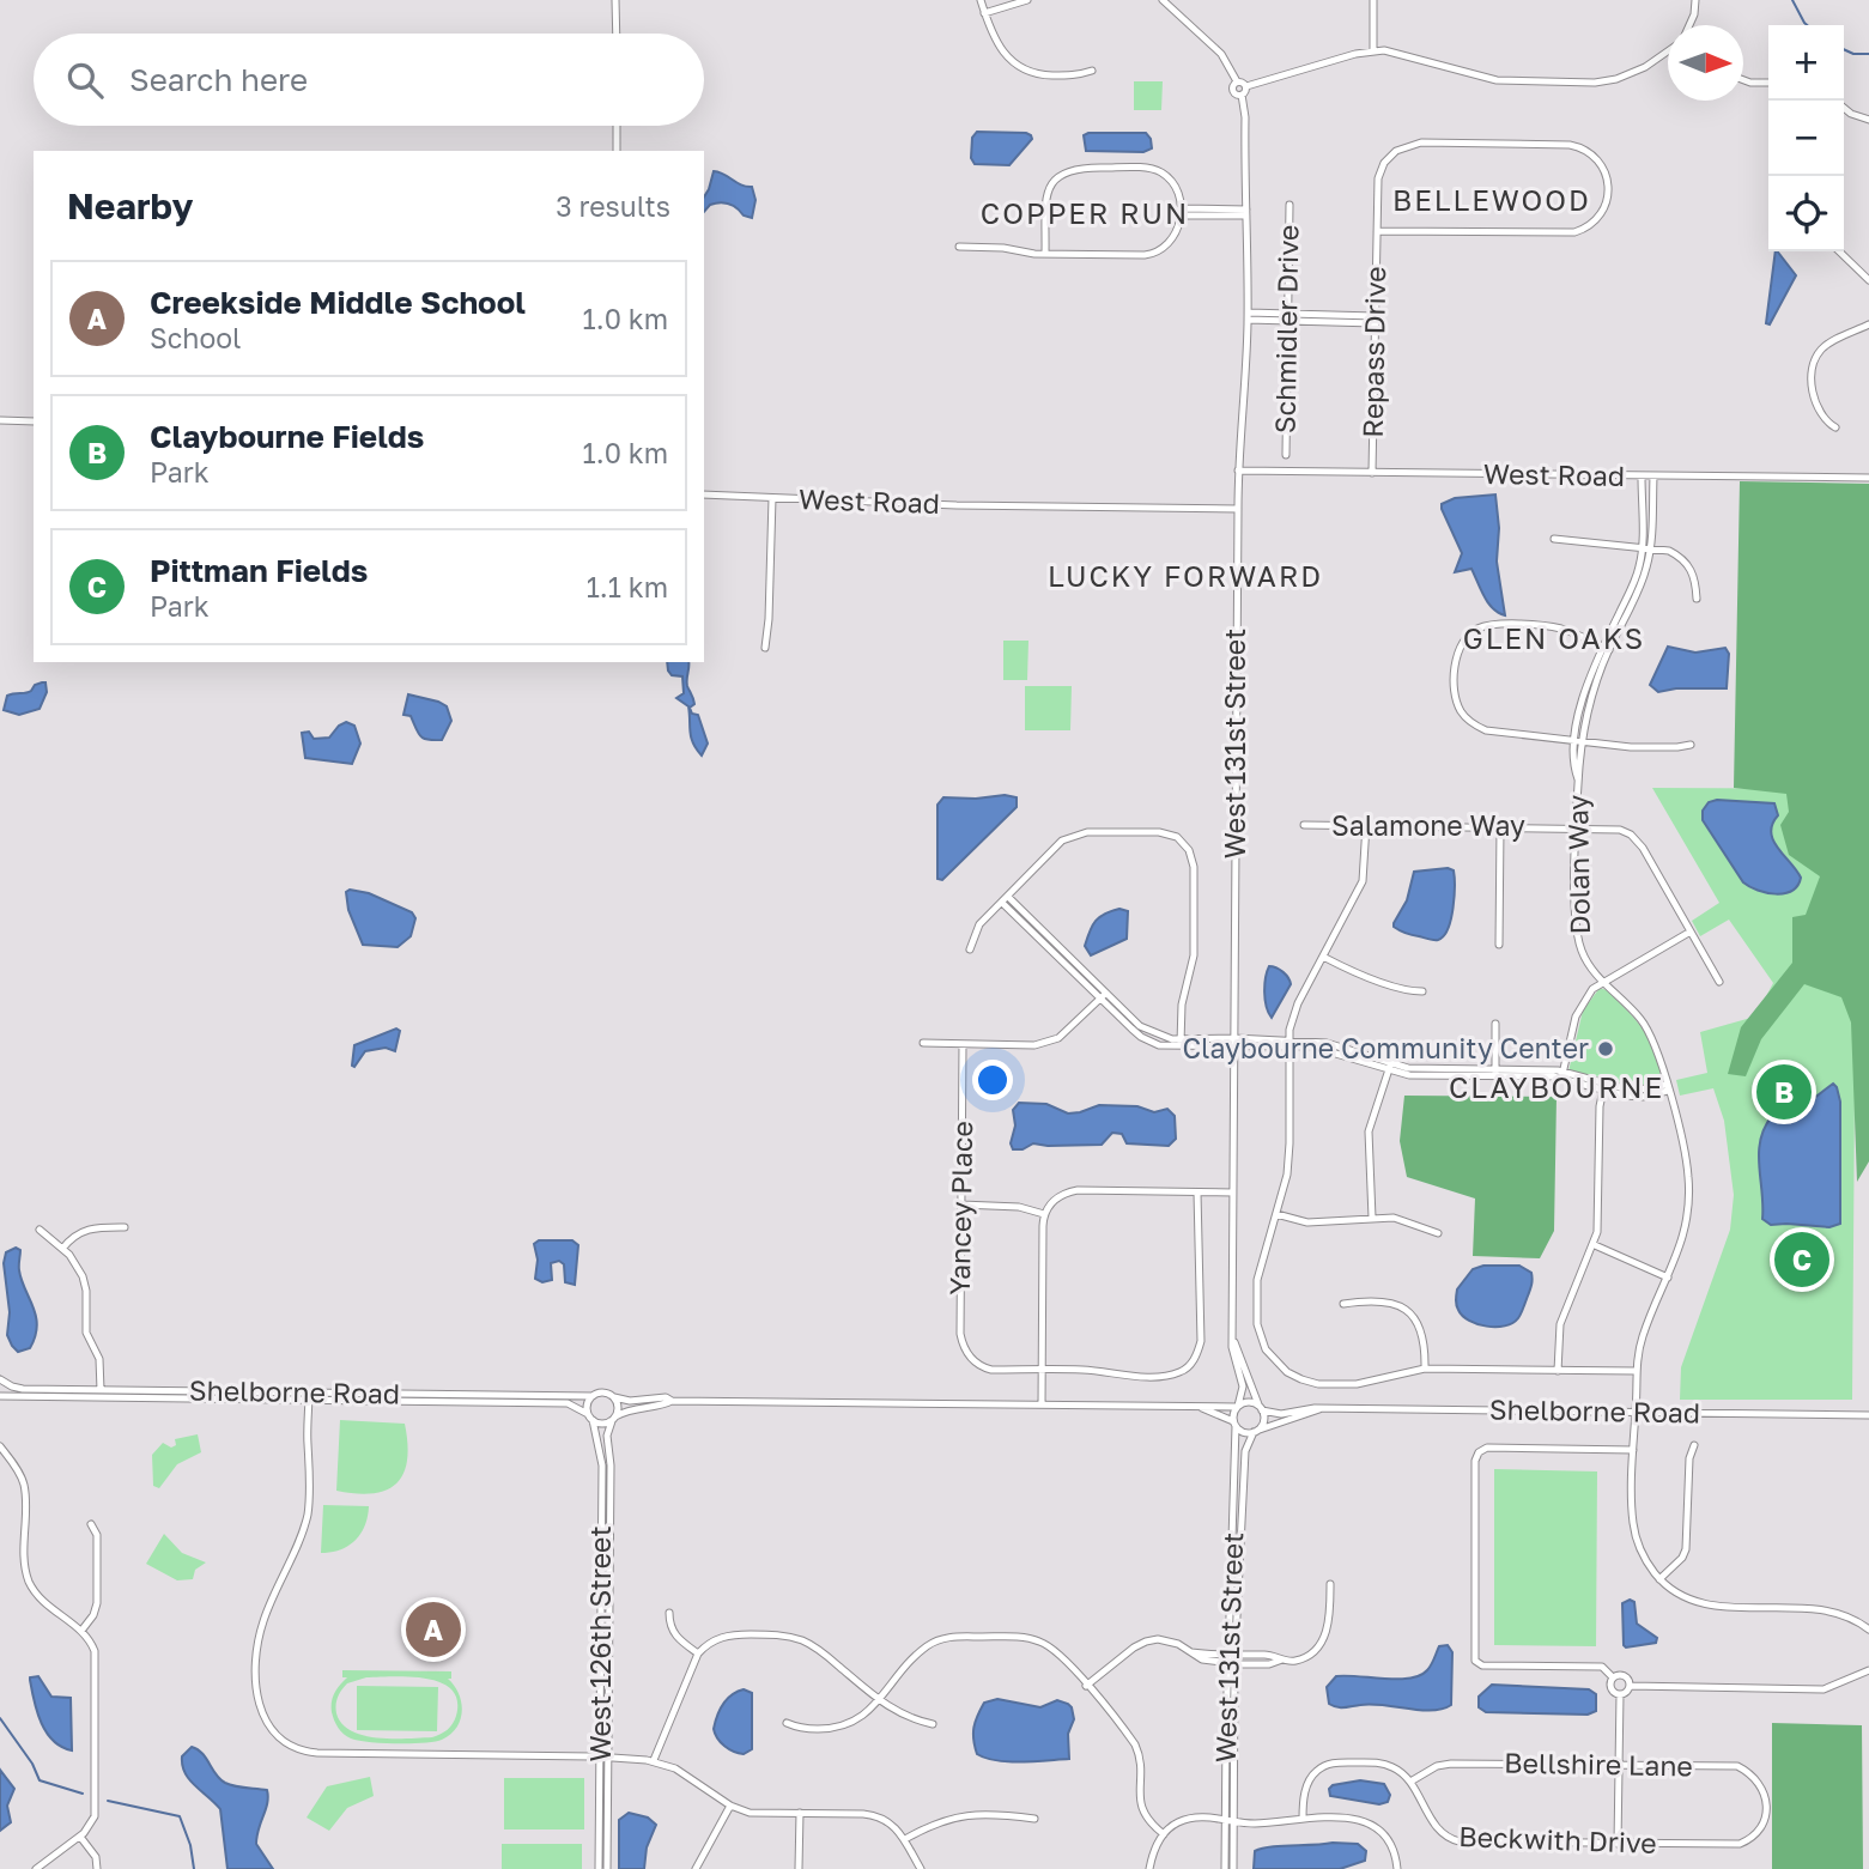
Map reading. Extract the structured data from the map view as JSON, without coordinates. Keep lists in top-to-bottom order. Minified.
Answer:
{"streets":{"street":["Schmidler Drive","Repass Drive","West Road","West 131st Street","Salamone Way","Dolan Way","Yancey Place","Shelborne Road","West 126th Street","Bellshire Lane","Beckwith Drive"]},"crossings":[["Repass Drive","West Road"],["West Road","West 131st Street"],["West Road","Dolan Way"],["West 131st Street","Shelborne Road"],["Salamone Way","Dolan Way"],["Dolan Way","Shelborne Road"],["Shelborne Road","West 126th Street"],["Bellshire Lane","Beckwith Drive"]],"districts":["BELLEWOOD","COPPER RUN","LUCKY FORWARD","GLEN OAKS","CLAYBOURNE"],"places":["Claybourne Community Center"],"north":"right","page":{"map_buttons":["+","−"],"search":"Search here","heading":["Nearby","3 results"],"list":[{"mark":"A","name":"Creekside Middle School","note":"School","value":"1.0 km"},{"mark":"B","name":"Claybourne Fields","note":"Park","value":"1.0 km"},{"mark":"C","name":"Pittman Fields","note":"Park","value":"1.1 km"}],"pins":["B","C","A"]}}
